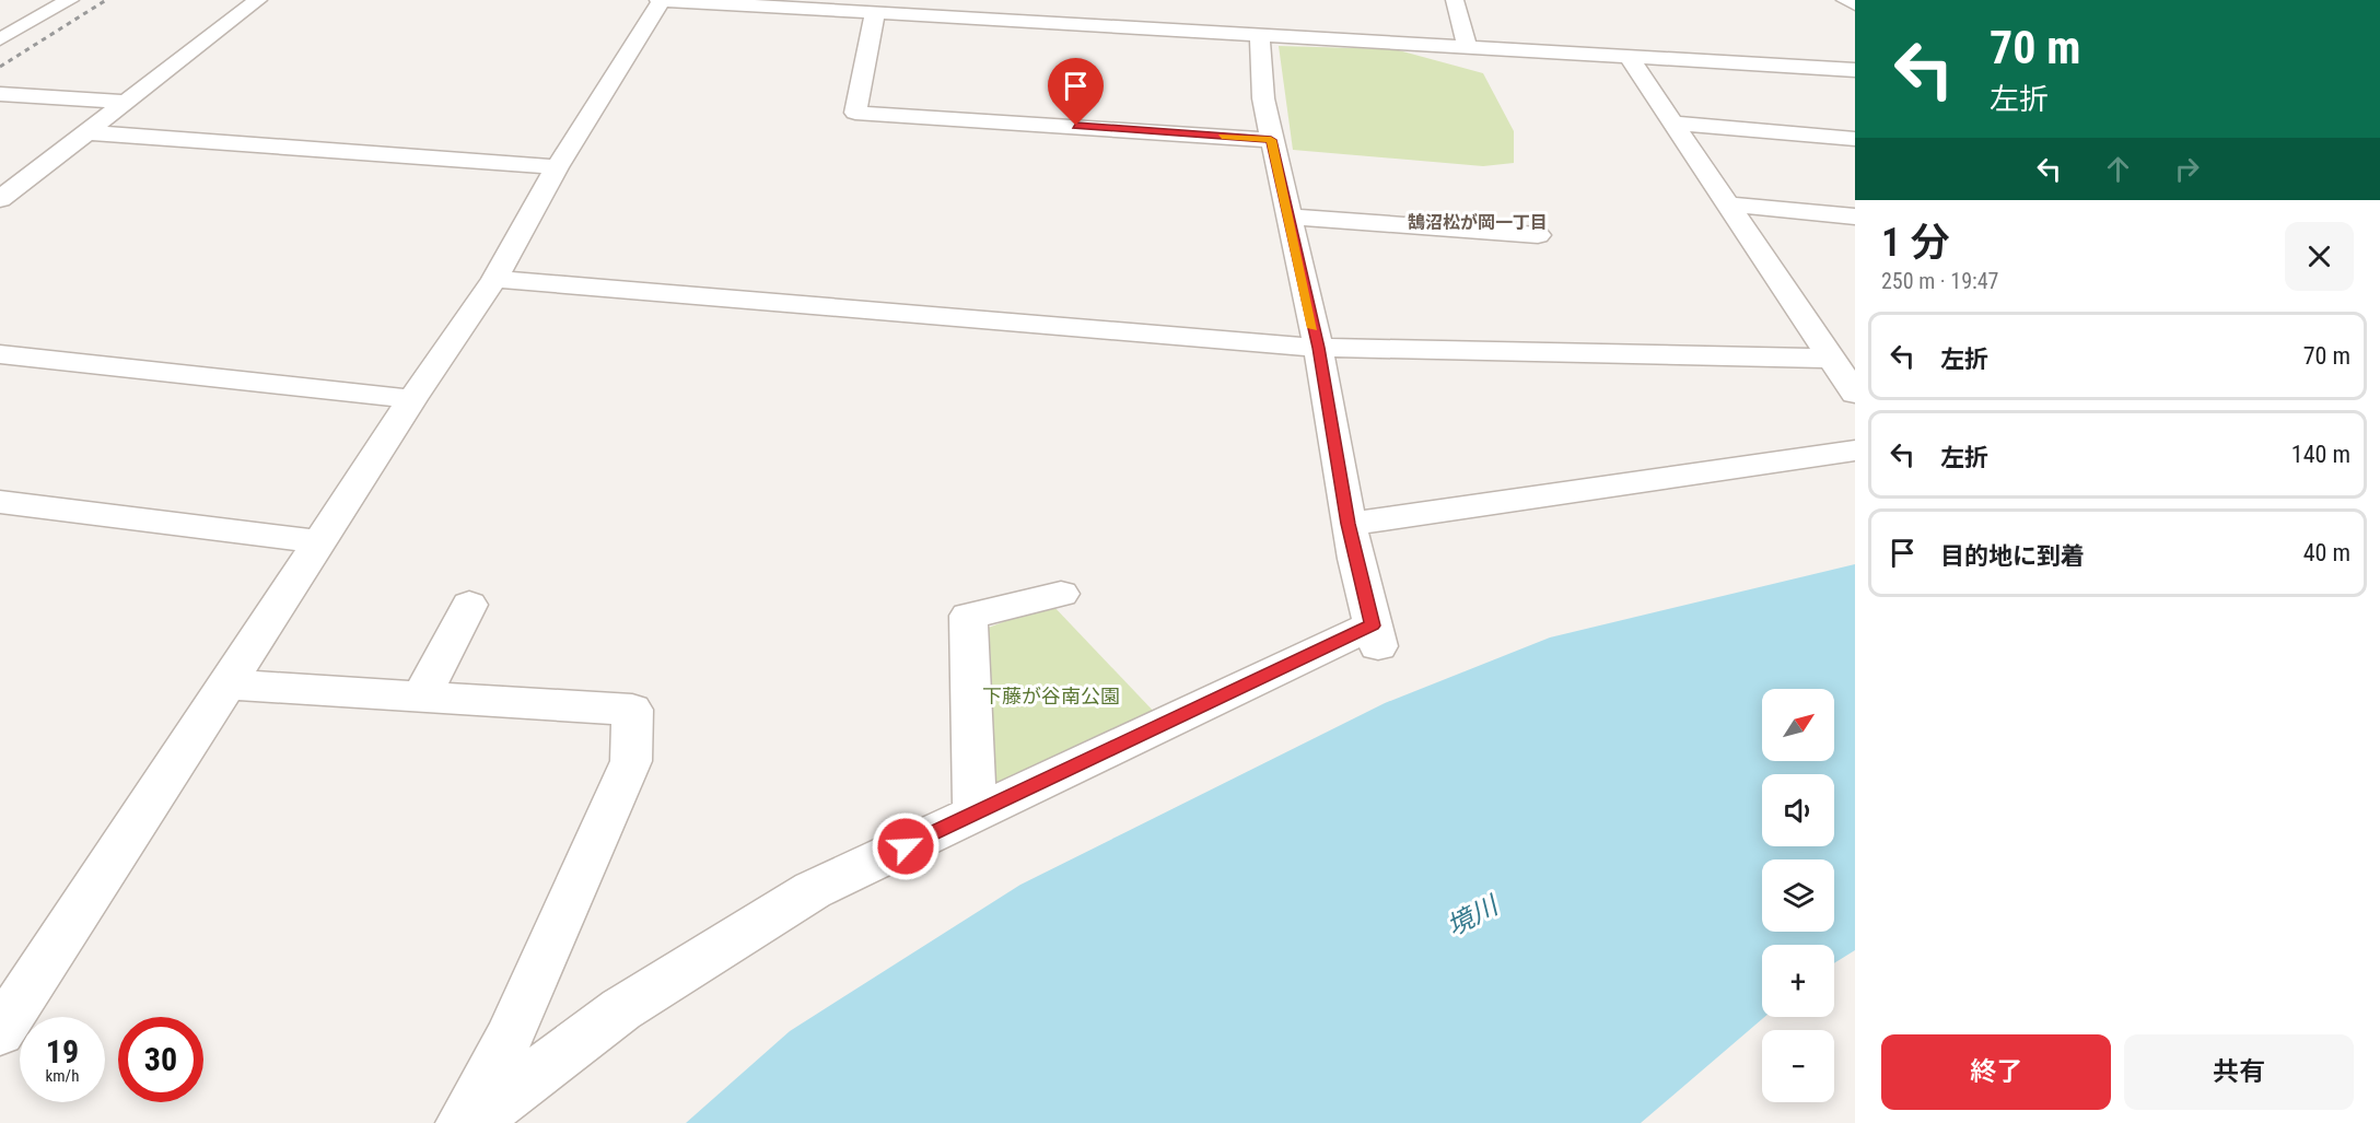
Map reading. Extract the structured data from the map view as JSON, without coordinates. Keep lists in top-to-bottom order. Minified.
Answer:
{"districts":["鵠沼松が岡一丁目"],"water":["境川"],"parks":["下藤が谷南公園"],"north":"top right","page":{"turn":["70 m","左折"],"heading":["1 分","250 m · 19:47"],"list":[{"name":"左折","value":"70 m"},{"name":"左折","value":"140 m"},{"name":"目的地に到着","value":"40 m"}],"map_buttons":["+","−"],"speed":"19 km/h","limit":"30","buttons":["終了","共有"]}}
